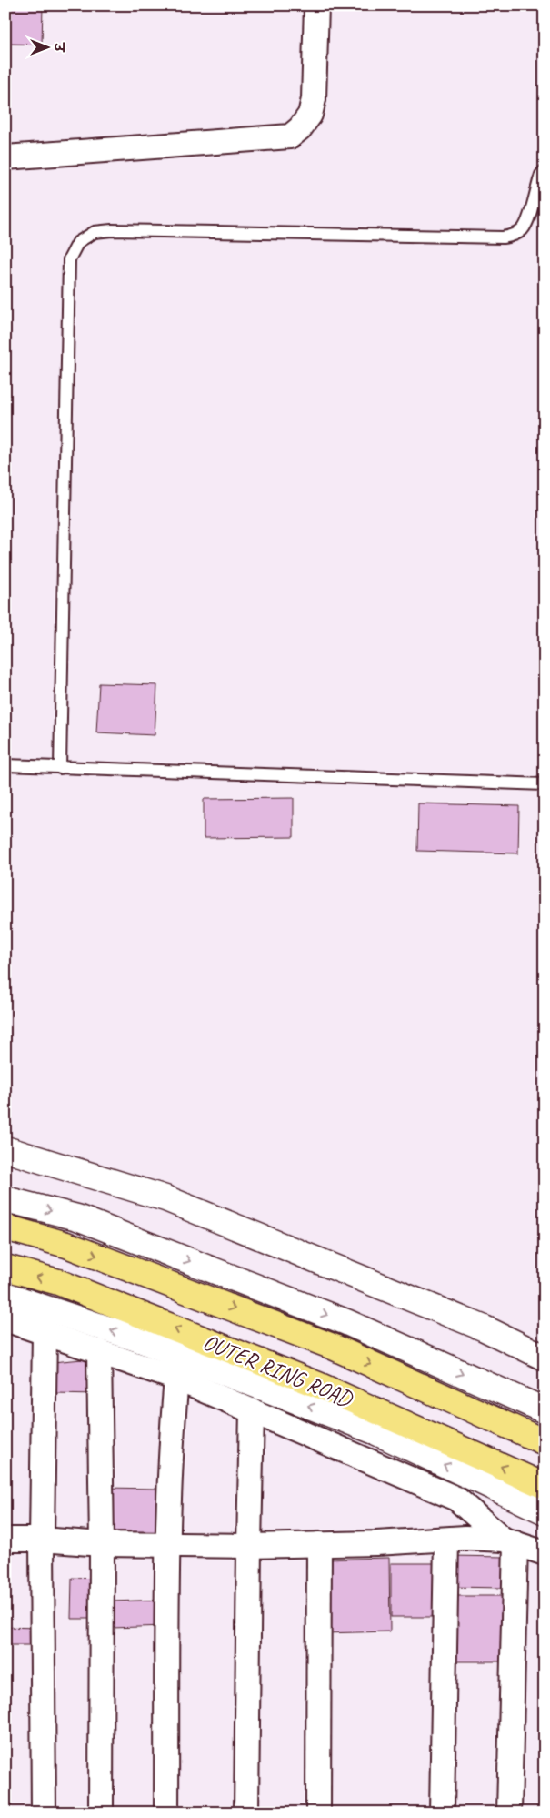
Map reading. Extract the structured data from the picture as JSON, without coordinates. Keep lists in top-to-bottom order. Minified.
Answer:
{"streets":{"main road":["OUTER RING ROAD"]},"north":"right"}
